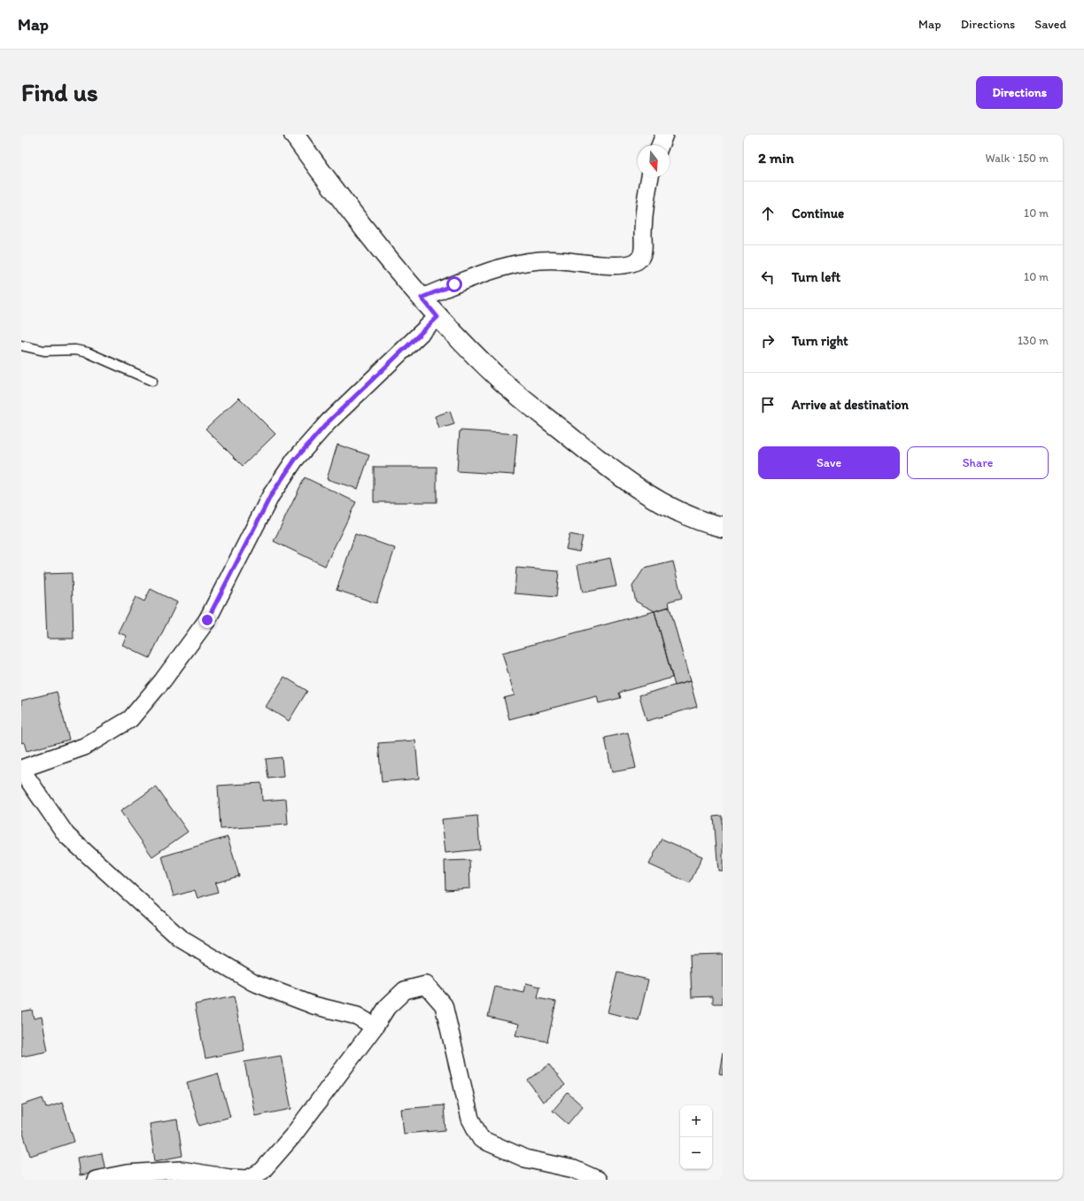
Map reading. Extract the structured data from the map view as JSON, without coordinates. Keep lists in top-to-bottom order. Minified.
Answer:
{"north":"bottom","page":{"header":"Map","nav":["Map","Directions","Saved"],"buttons":["Directions",["Save","Share"]],"title":"Find us","heading":["2 min","Walk · 150 m"],"list":[["Continue","10 m"],["Turn left","10 m"],["Turn right","130 m"],"Arrive at destination"],"map_buttons":["+","−"]}}
